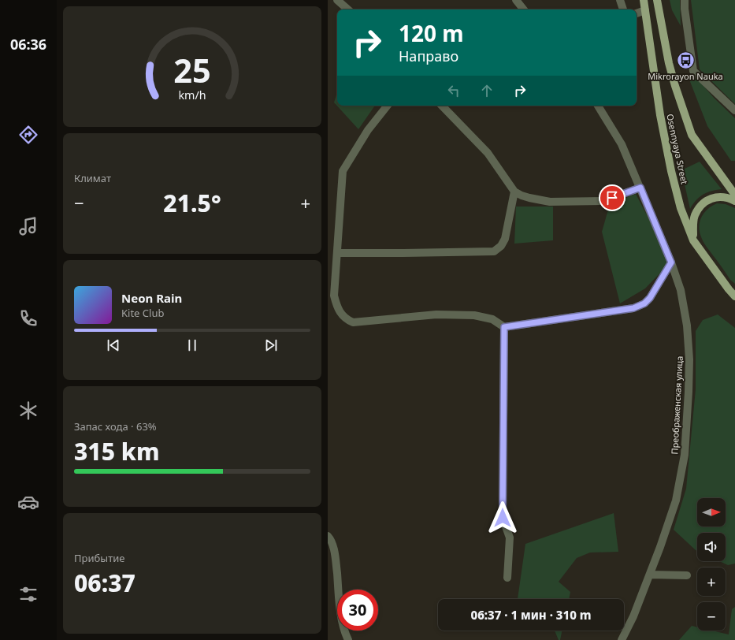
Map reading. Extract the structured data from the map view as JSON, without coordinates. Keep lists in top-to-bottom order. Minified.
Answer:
{"streets":{"main road":["Osennyaya Street"],"street":["Преображенская улица"]},"places":{"bus stop":["Mikrorayon Nauka"]},"north":"right","page":{"tabs":"06:36","turn":["120 m","Направо"],"tile":["Климат",["Запас хода · 63%","315 km"],["Прибытие","06:37"]],"heat":["−","21.5°","+"],"song":["Neon Rain","Kite Club"],"map_buttons":["+","−"],"limit":"30","trip":"06:37 · 1 мин · 310 m","gauge":["25","km/h"]}}
